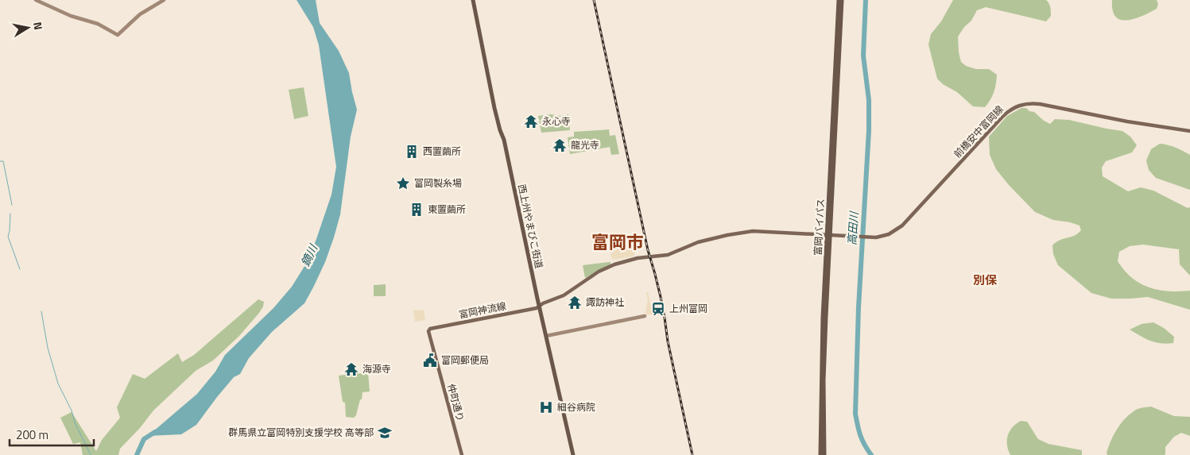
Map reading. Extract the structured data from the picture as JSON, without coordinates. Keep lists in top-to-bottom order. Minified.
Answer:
{"streets":{"highway":["西上州やまびこ街道","富岡バイパス"],"main road":["前橋安中富岡線","富岡神流線","仲町通り"]},"crossings":[["前橋安中富岡線","富岡バイパス"],["西上州やまびこ街道","富岡神流線"],["富岡神流線","仲町通り"]],"districts":["富岡市","別保"],"water":["高田川","鏑川"],"places":{"temple":["永心寺","龍光寺","諏訪神社","海源寺"],"building":["西置繭所","東置繭所"],"place":["富岡製糸場"],"station":["上州富岡"],"public building":["富岡郵便局"],"hospital":["細谷病院"],"school or university":["群馬県立富岡特別支援学校 高等部"]},"scale_bar":"200 m","north":"right"}
